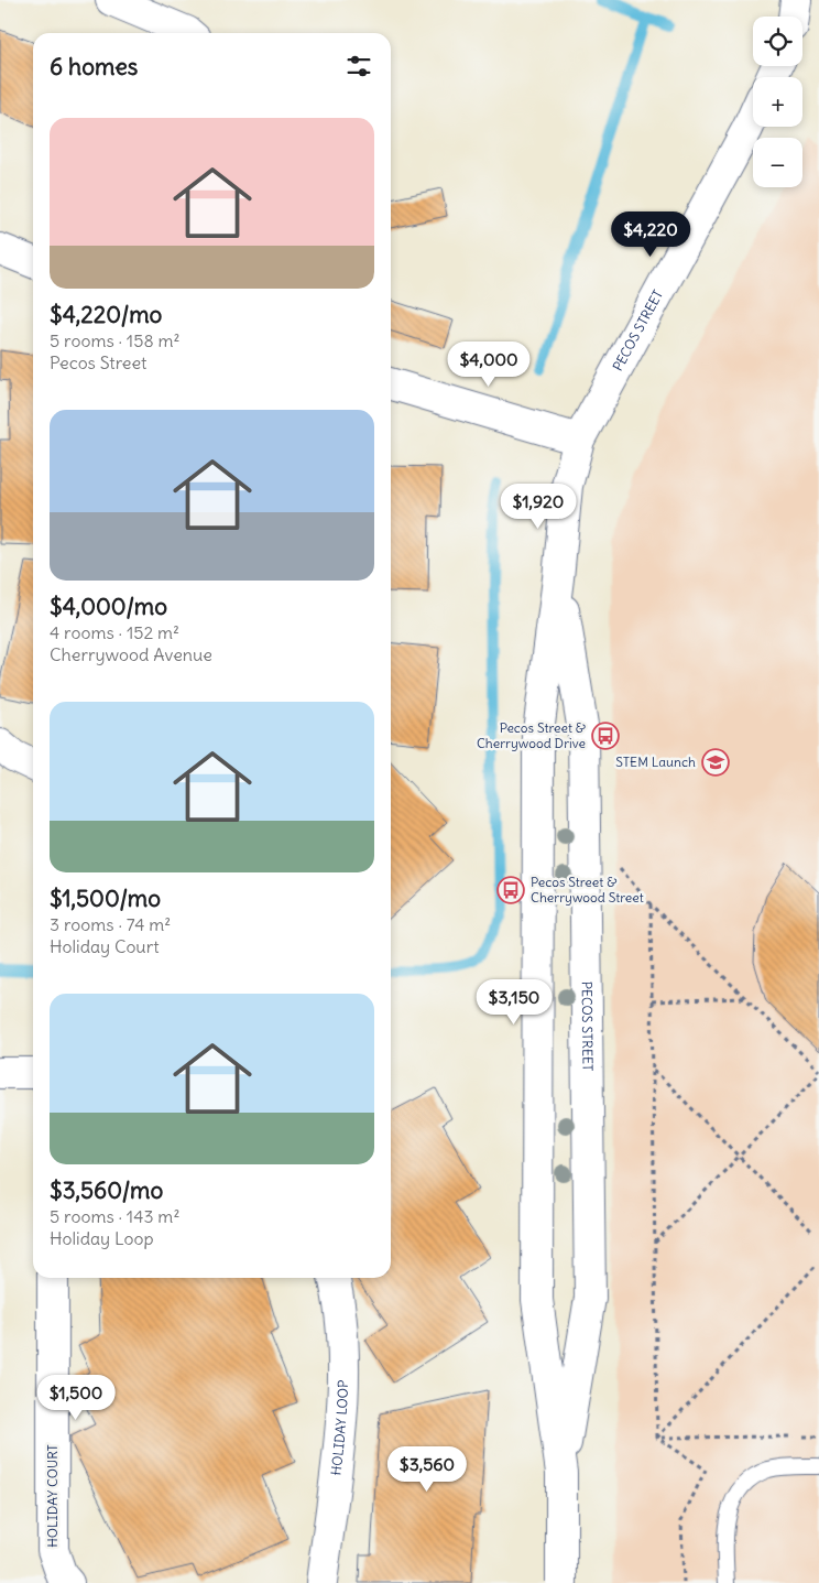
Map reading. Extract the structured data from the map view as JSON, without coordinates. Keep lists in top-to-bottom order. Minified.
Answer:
{"streets":{"street":["PECOS STREET","HOLIDAY LOOP","HOLIDAY COURT"]},"places":{"bus stop":["Pecos Street & Cherrywood Drive","Pecos Street & Cherrywood Street"],"school or university":["STEM Launch"]},"page":{"map_buttons":["+","−"],"heading":"6 homes","list":[{"name":"$4,220/mo","note":"5 rooms · 158 m² · Pecos Street"},{"name":"$4,000/mo","note":"4 rooms · 152 m² · Cherrywood Avenue"},{"name":"$1,500/mo","note":"3 rooms · 74 m² · Holiday Court"},{"name":"$3,560/mo","note":"5 rooms · 143 m² · Holiday Loop"}],"price":["$4,220","$4,000","$1,920","$3,150","$1,500","$3,560"]}}
